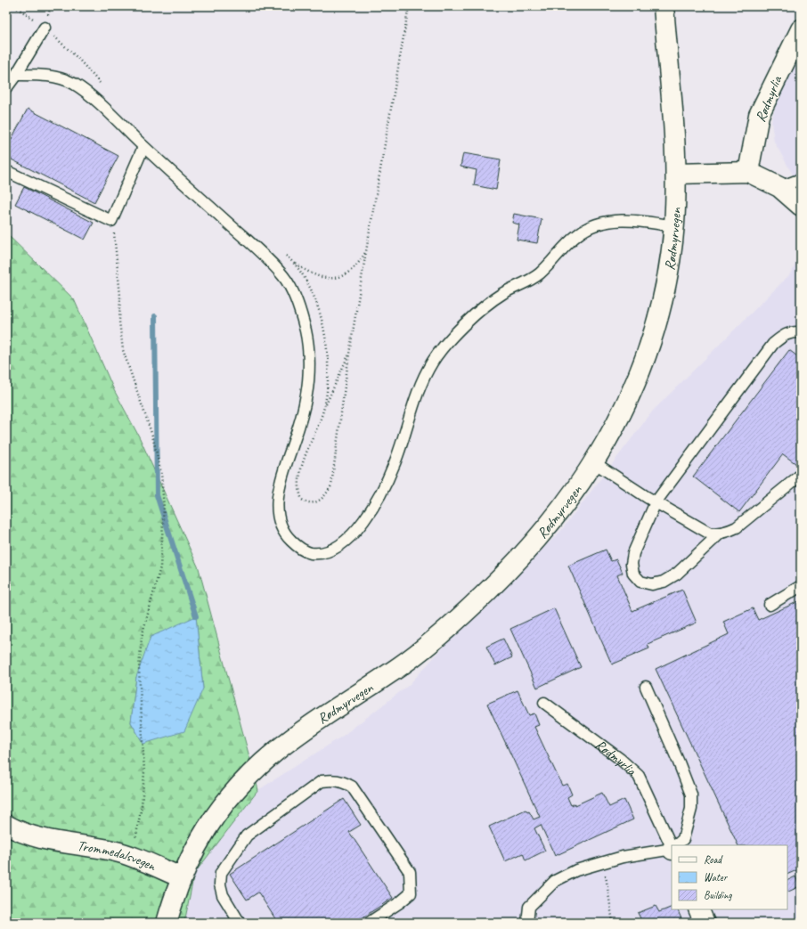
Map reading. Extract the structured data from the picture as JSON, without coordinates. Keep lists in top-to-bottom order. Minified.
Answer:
{"streets":{"street":["Rødmyrlia","Rødmyrvegen","Trommedalsvegen"]},"crossings":[["Rødmyrvegen","Trommedalsvegen"]],"legend":["Road","Water","Building"]}
